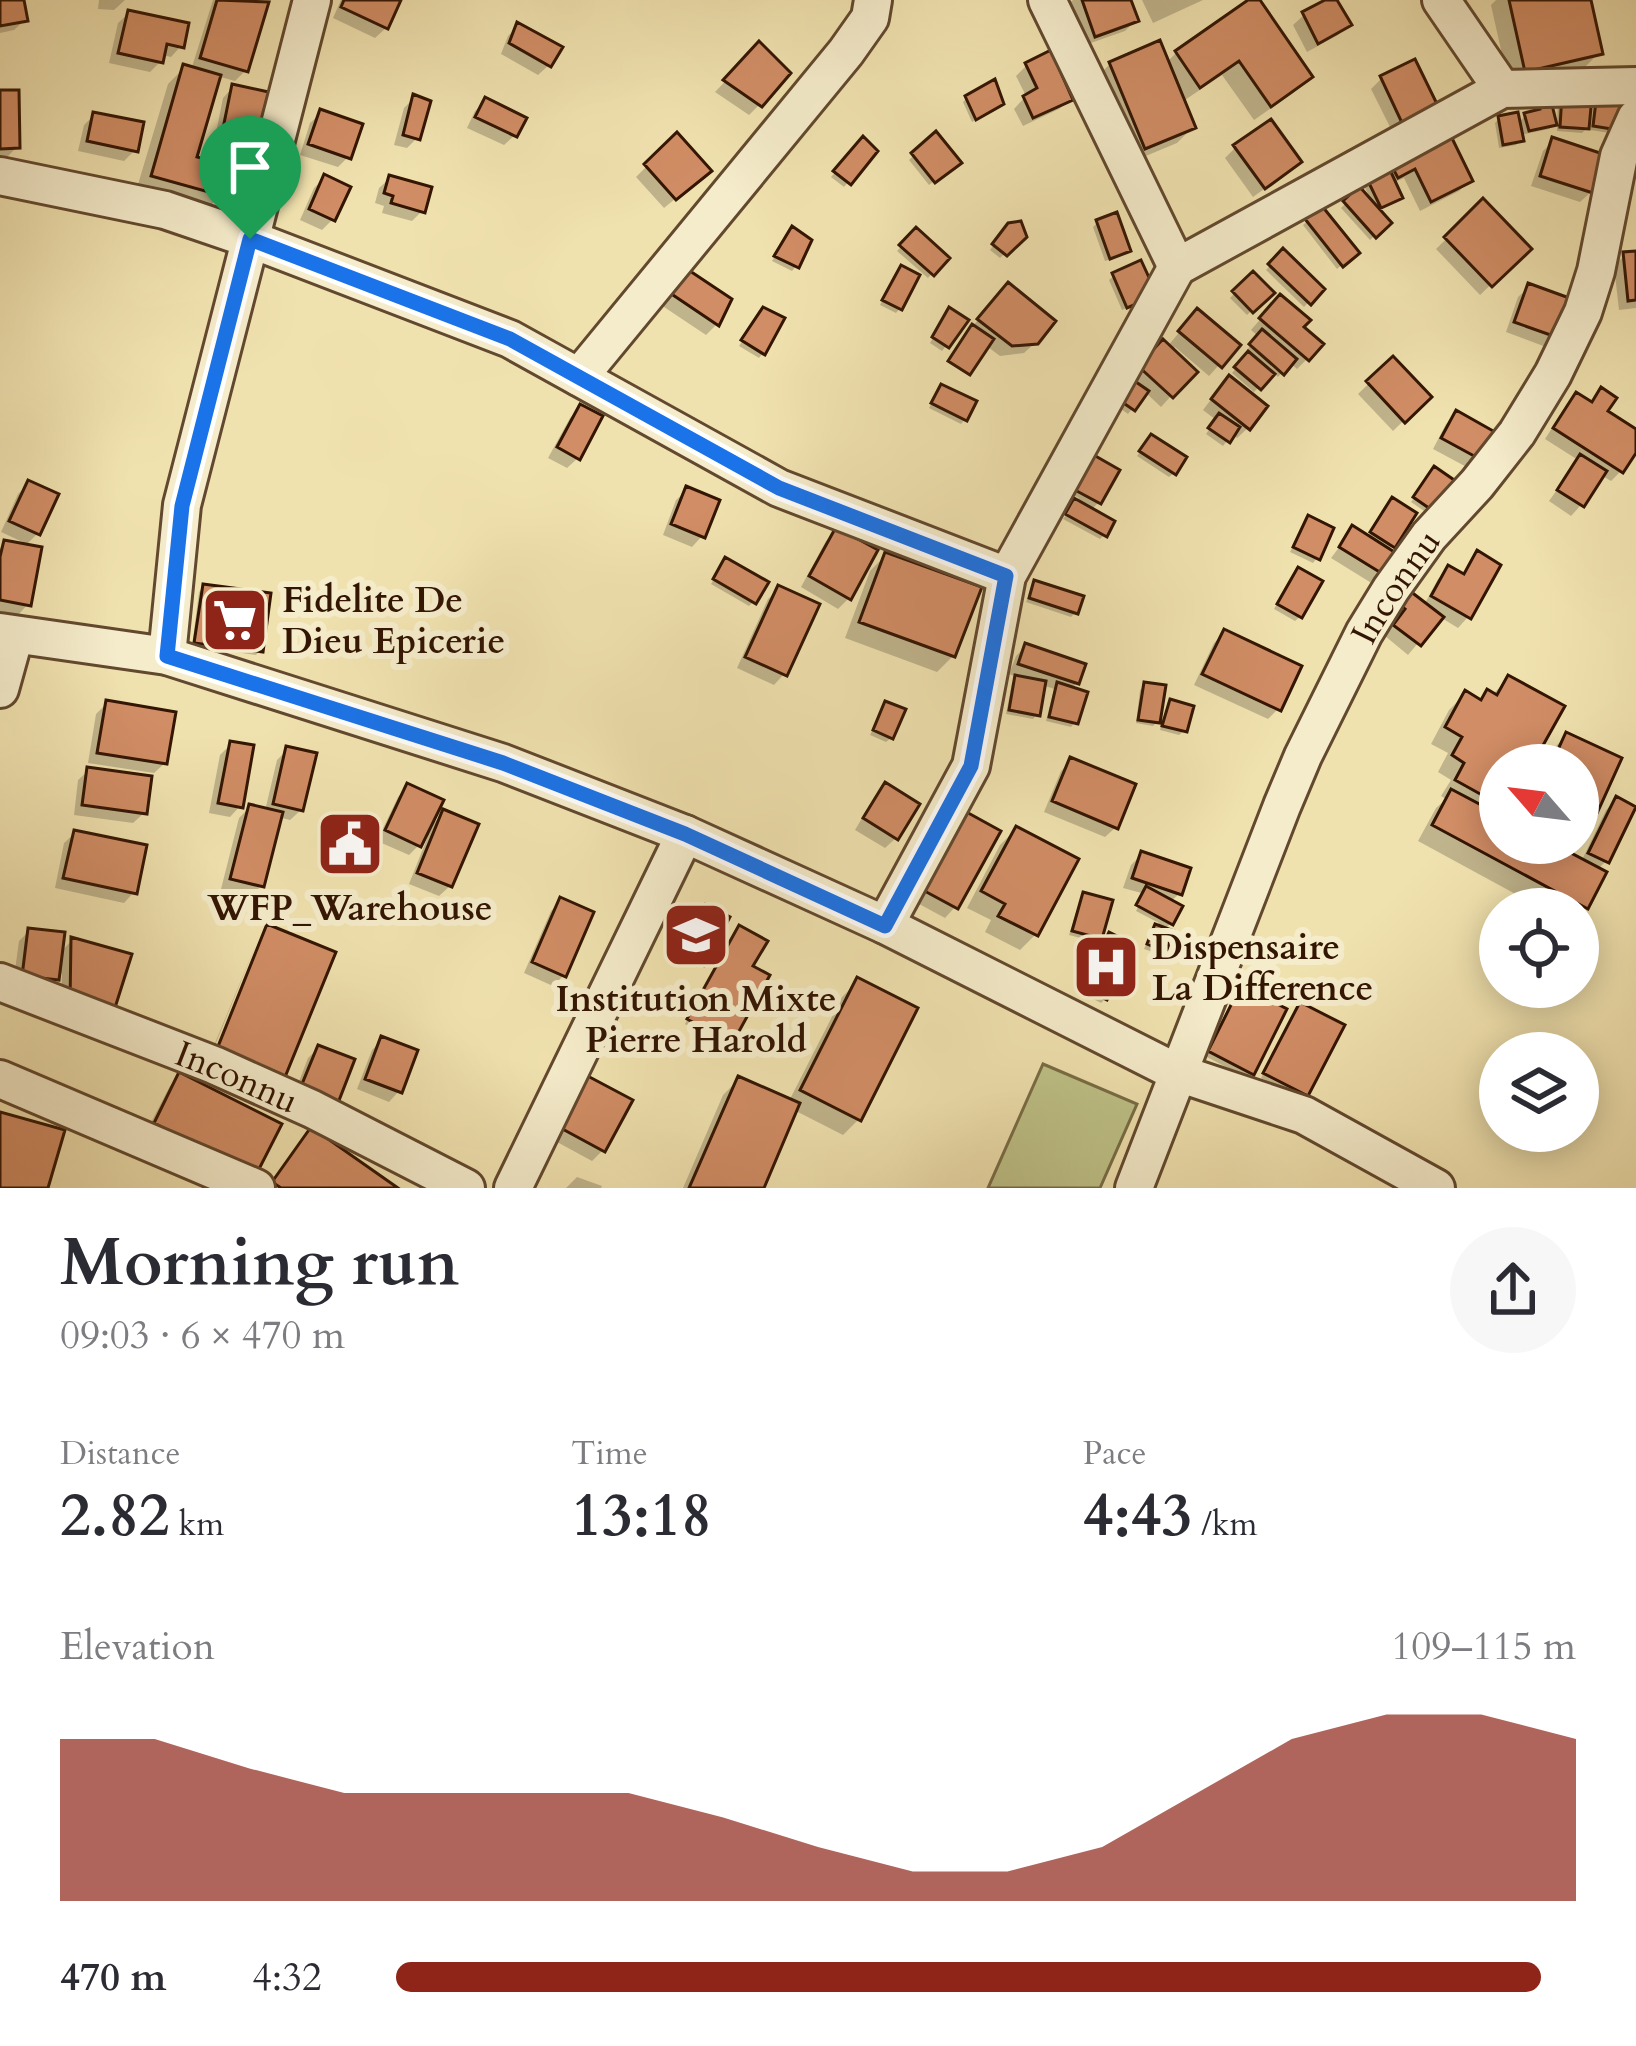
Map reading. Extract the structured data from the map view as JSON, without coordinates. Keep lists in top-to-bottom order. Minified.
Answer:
{"streets":{"street":["Inconnu"]},"places":{"supermarket":["Fidelite De Dieu Epicerie"],"public building":["WFP_Warehouse"],"school or university":["Institution Mixte Pierre Harold"],"hospital":["Dispensaire La Difference"]},"north":"top left","page":{"heading":["Morning run","09:03 · 6 × 470 m"],"stats":[["Distance","2.82 km"],["Time","13:18"],["Pace","4:43 /km"]],"chart":["Elevation","109–115 m"],"list":[{"name":"470 m","note":"4:32"}]}}
